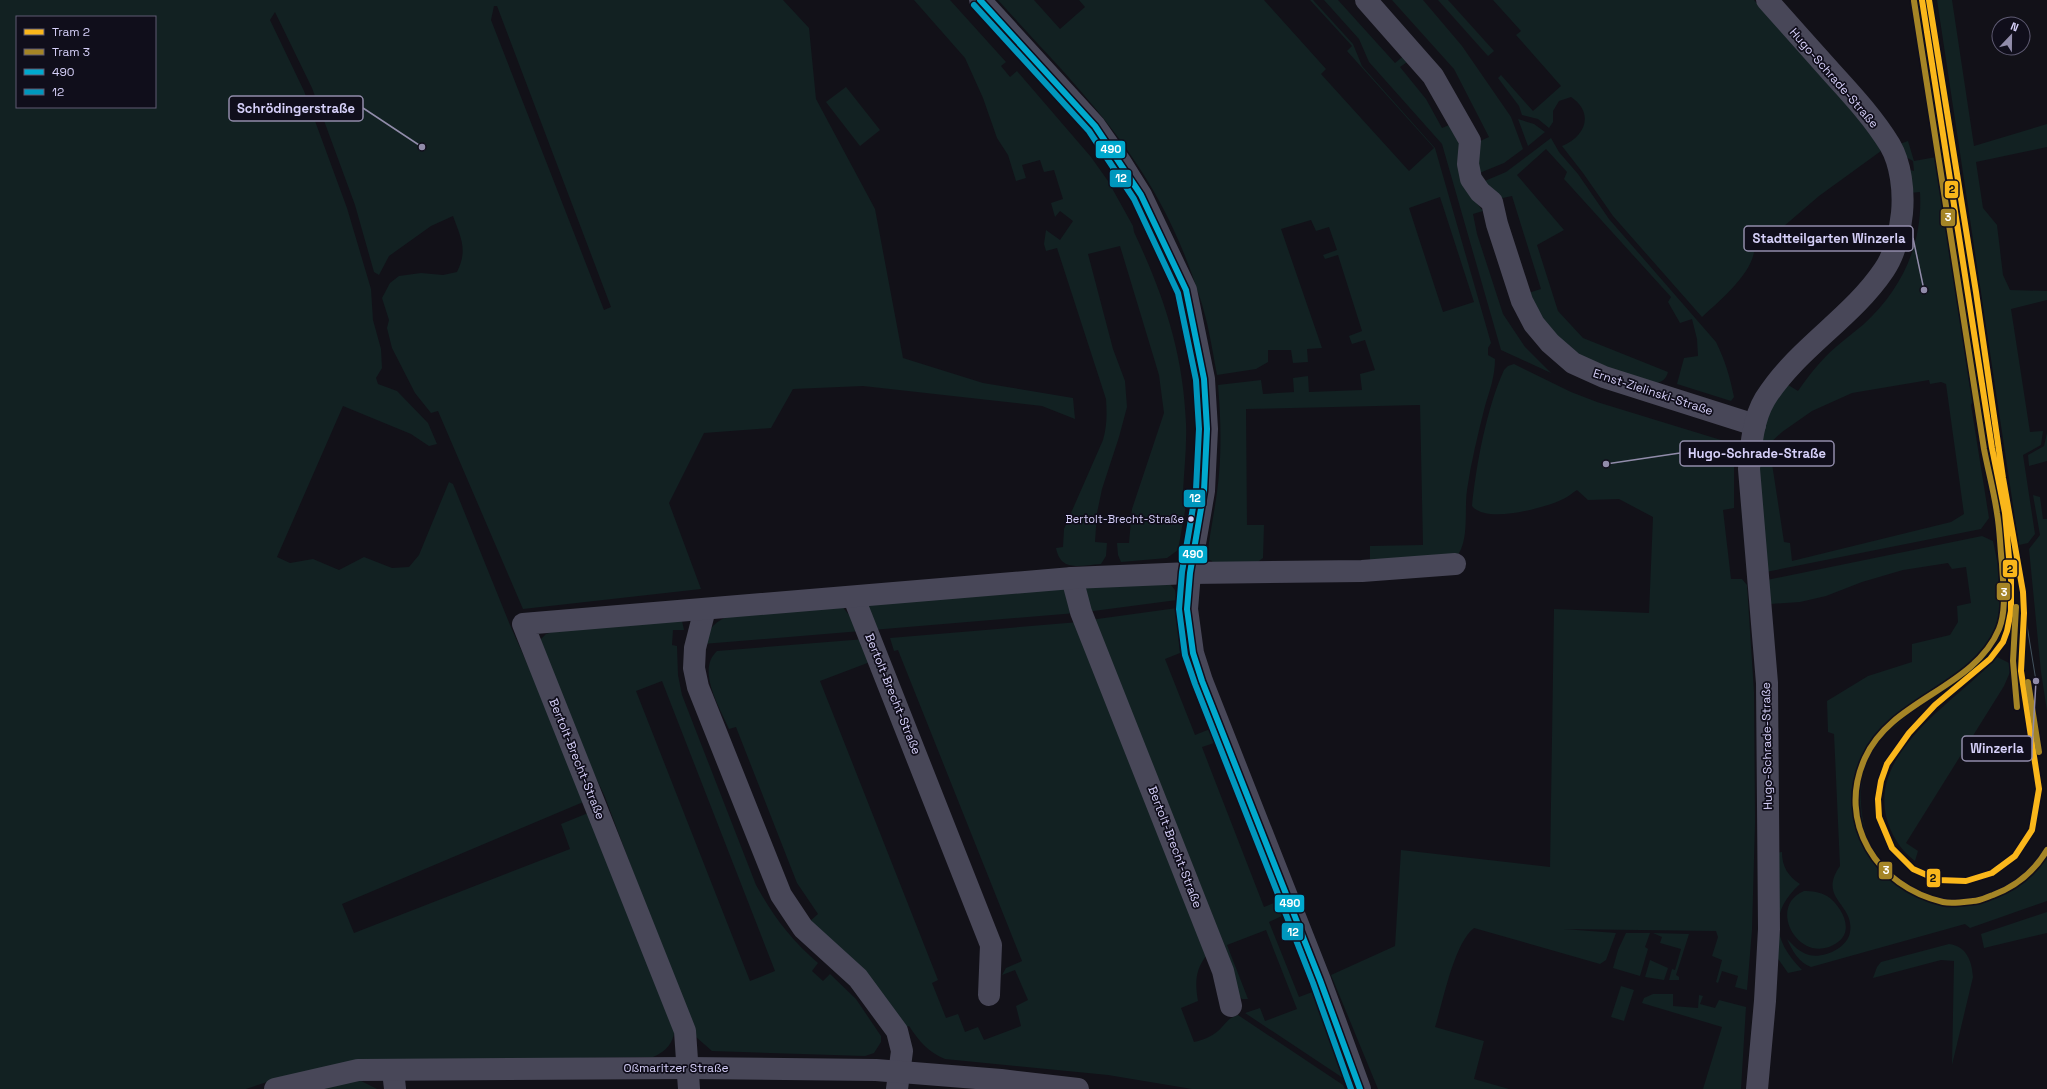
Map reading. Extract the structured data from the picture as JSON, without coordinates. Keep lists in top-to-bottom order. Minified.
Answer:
{"streets":{"street":["Hugo-Schrade-Straße","Ernst-Zielinski-Straße","Bertolt-Brecht-Straße","Oßmaritzer Straße"]},"crossings":[["Hugo-Schrade-Straße","Ernst-Zielinski-Straße"],["Bertolt-Brecht-Straße","Oßmaritzer Straße"]],"places":["Schrödingerstraße","Stadtteilgarten Winzerla","Hugo-Schrade-Straße","Bertolt-Brecht-Straße","Winzerla"],"lines":["tram line 2","transit line 490","tram line 3","transit line 12"],"legend":["Tram 2","Tram 3","490","12"],"north":"top"}
